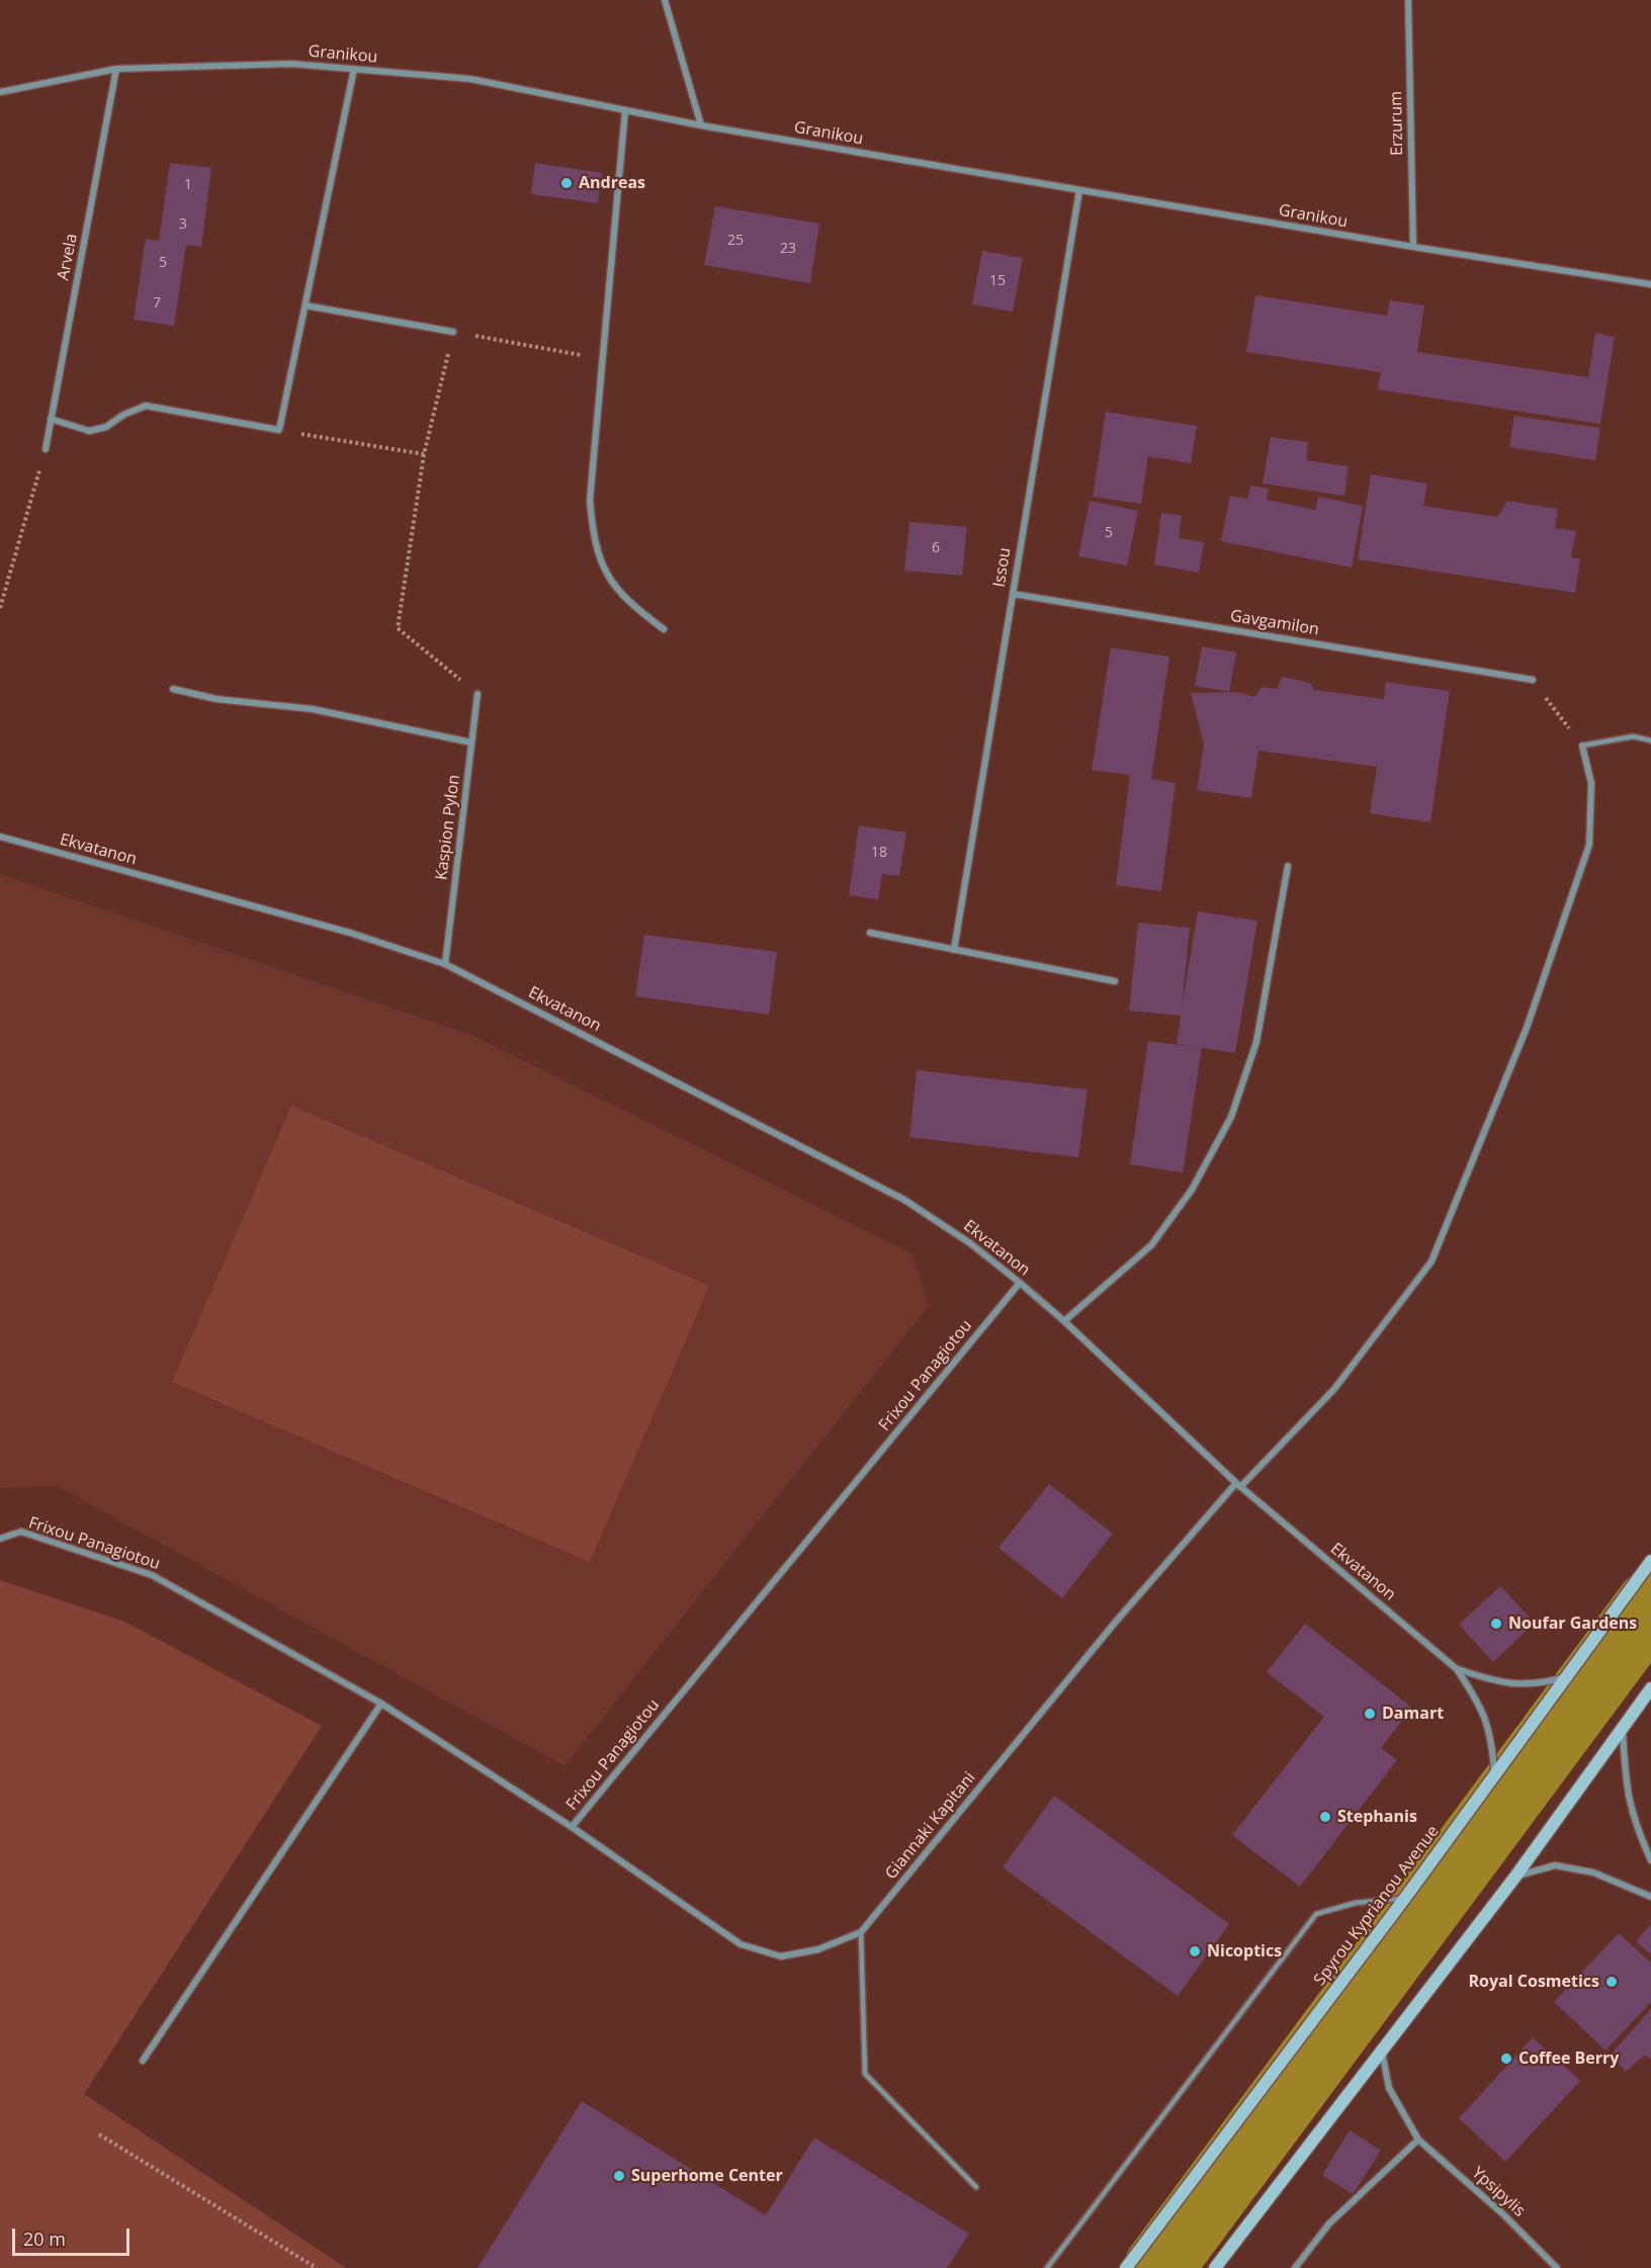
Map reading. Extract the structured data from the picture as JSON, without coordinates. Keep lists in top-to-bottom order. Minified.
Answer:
{"streets":{"main road":["Spyrou Kyprianou Avenue"],"street":["Granikou","Erzurum","Arvela","Issou","Gavgamilon","Kaspion Pylon","Ekvatanon","Frixou Panagiotou","Giannaki Kapitani","Ypsipylis"]},"crossings":[["Granikou","Erzurum"],["Granikou","Arvela"],["Granikou","Issou"],["Issou","Gavgamilon"],["Kaspion Pylon","Ekvatanon"],["Ekvatanon","Frixou Panagiotou"],["Ekvatanon","Giannaki Kapitani"],["Ekvatanon","Spyrou Kyprianou Avenue"],["Frixou Panagiotou","Giannaki Kapitani"]],"places":["Andreas","Noufar Gardens","Damart","Stephanis","Nicoptics","Royal Cosmetics","Coffee Berry","Superhome Center"],"house_numbers":["1","3","25","23","5","15","7","5","6","18"],"scale_bar":"20 m"}
